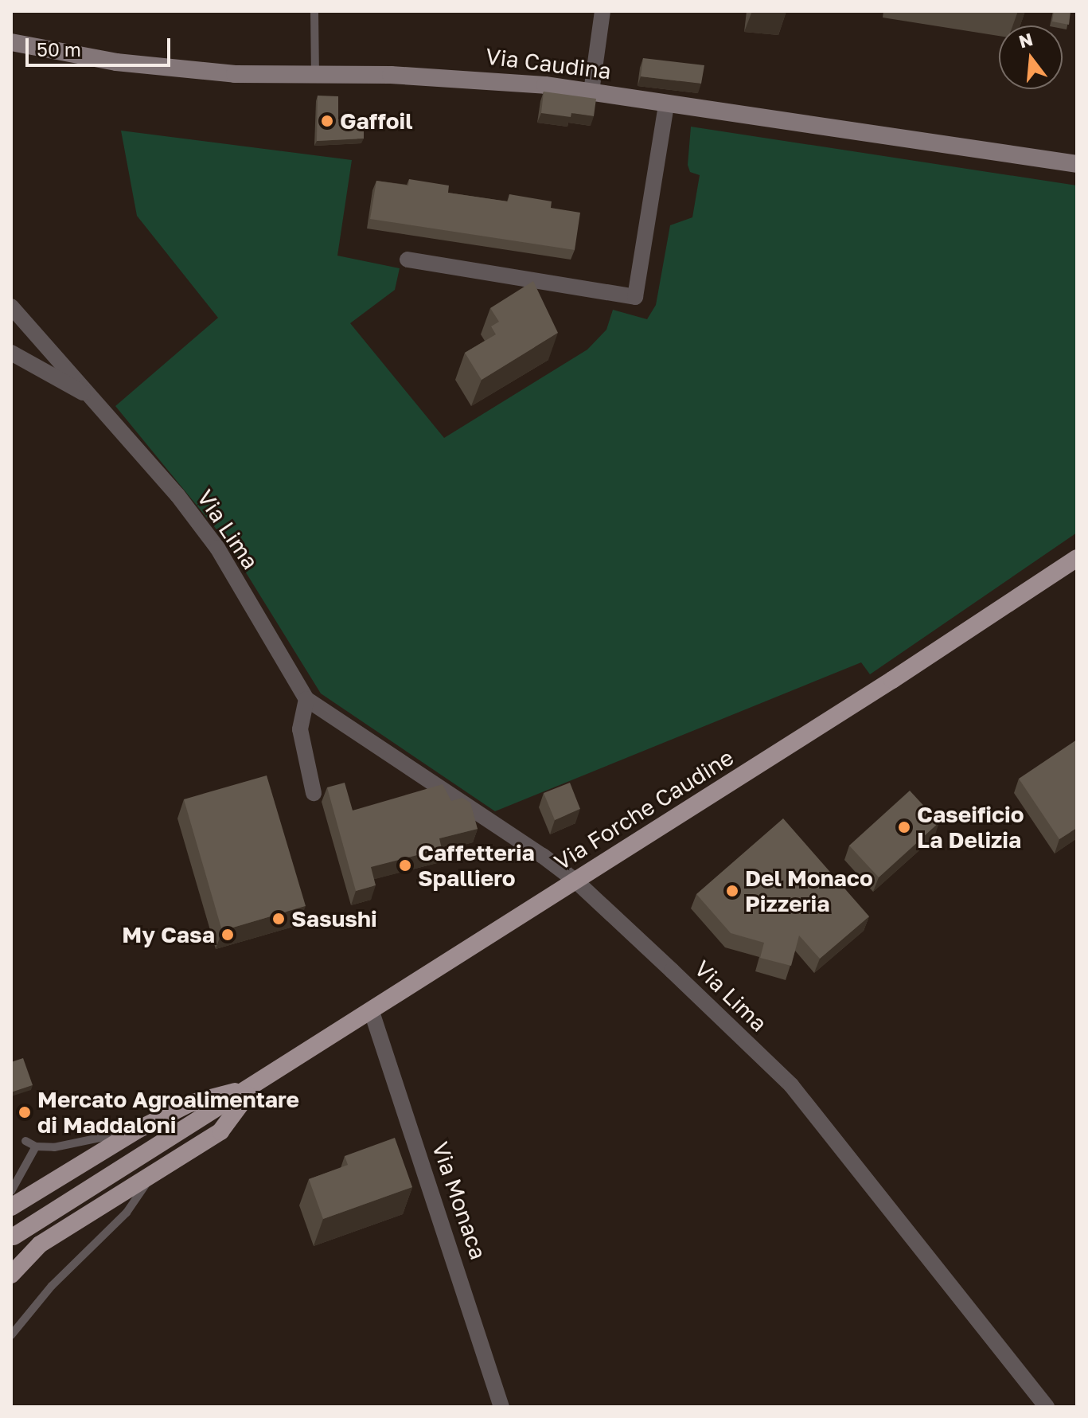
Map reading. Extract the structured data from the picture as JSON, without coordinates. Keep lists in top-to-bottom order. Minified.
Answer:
{"streets":{"main road":["Via Caudina","Via Forche Caudine"],"street":["Via Lima","Via Monaca"]},"crossings":[["Via Lima","Via Forche Caudine"],["Via Forche Caudine","Via Monaca"]],"places":["Gaffoil","Caseificio La Delizia","Caffetteria Spalliero","Del Monaco Pizzeria","Sasushi","My Casa","Mercato Agroalimentare di Maddaloni"],"scale_bar":"50 m","north":"top"}
